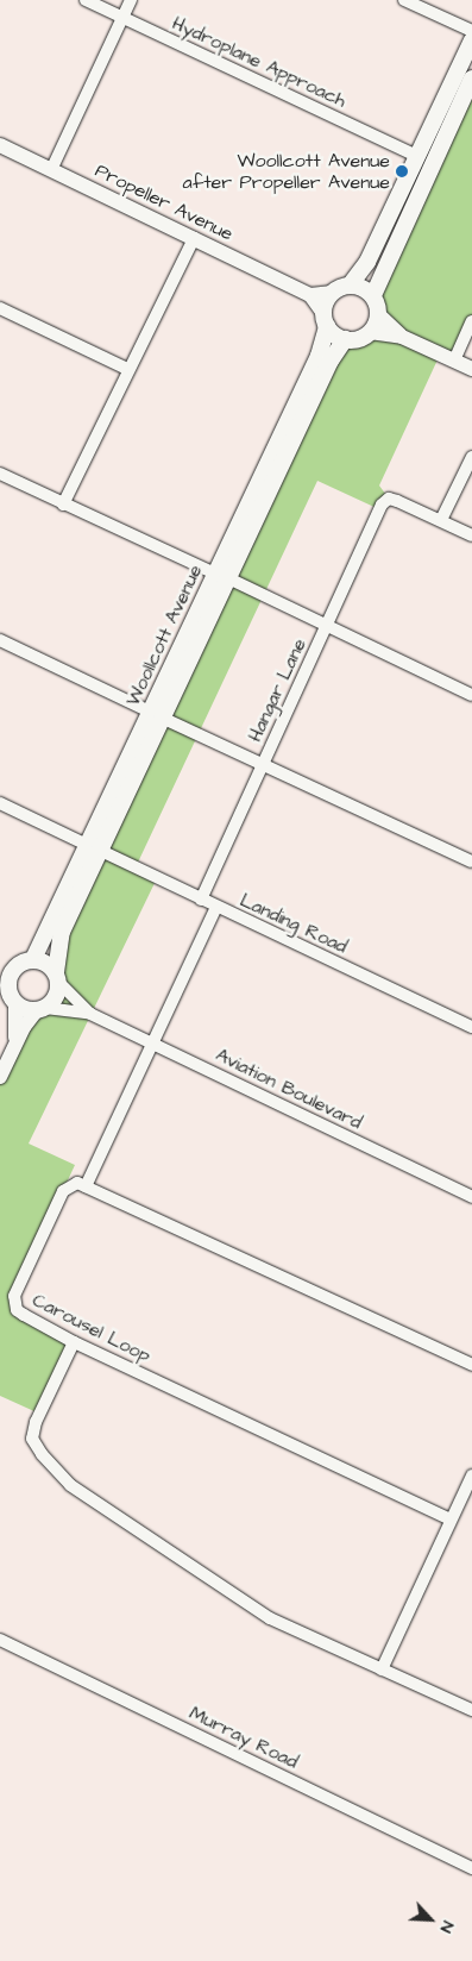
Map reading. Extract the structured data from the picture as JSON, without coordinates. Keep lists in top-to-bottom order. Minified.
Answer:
{"streets":{"main road":["Woollcott Avenue"],"street":["Hydroplane Approach","Propeller Avenue","Hangar Lane","Landing Road","Aviation Boulevard","Carousel Loop","Murray Road"]},"crossings":[["Propeller Avenue","Woollcott Avenue"],["Woollcott Avenue","Landing Road"],["Woollcott Avenue","Aviation Boulevard"],["Hangar Lane","Landing Road"]],"places":["Woollcott Avenue after Propeller Avenue"],"north":"bottom right"}
